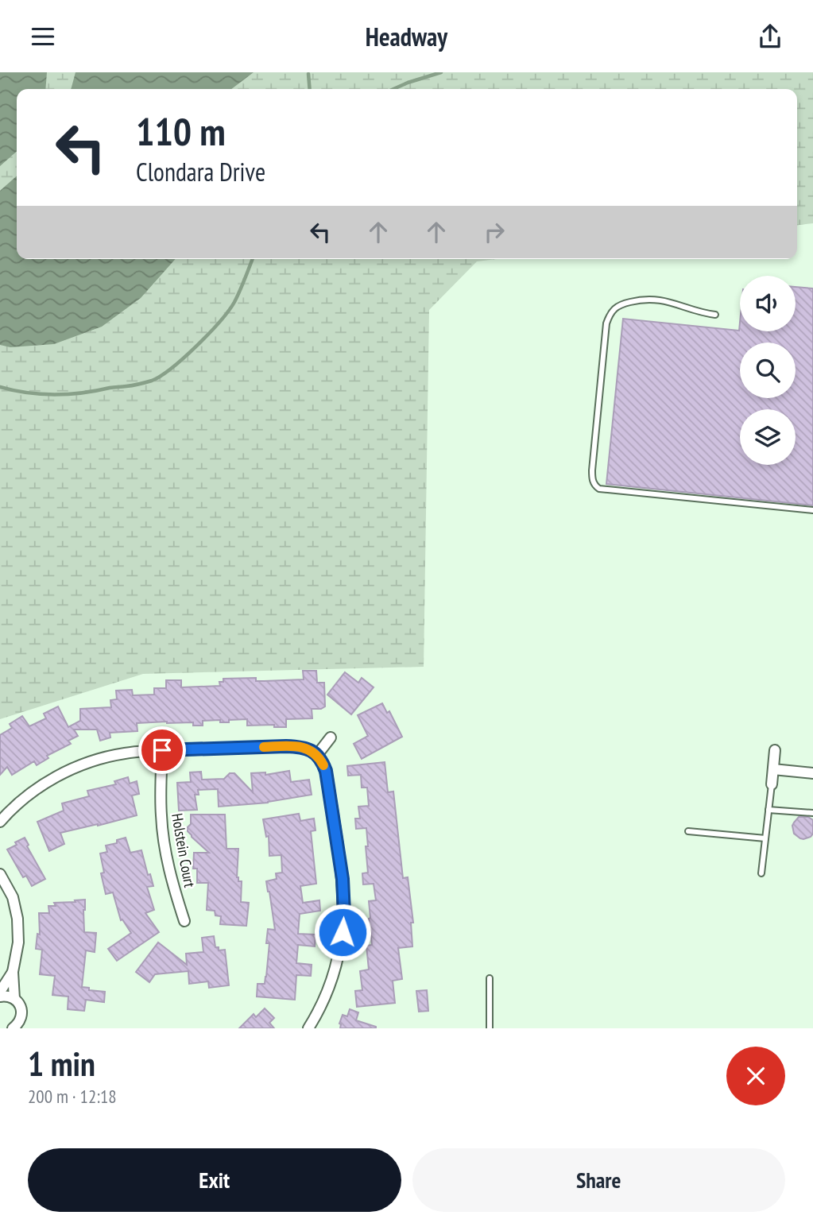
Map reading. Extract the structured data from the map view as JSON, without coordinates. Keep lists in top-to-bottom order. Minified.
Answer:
{"streets":{"street":["Holstein Court"]},"page":{"header":"Headway","turn":["110 m","Clondara Drive"],"heading":["1 min","200 m · 12:18"],"buttons":["Exit","Share"]}}
